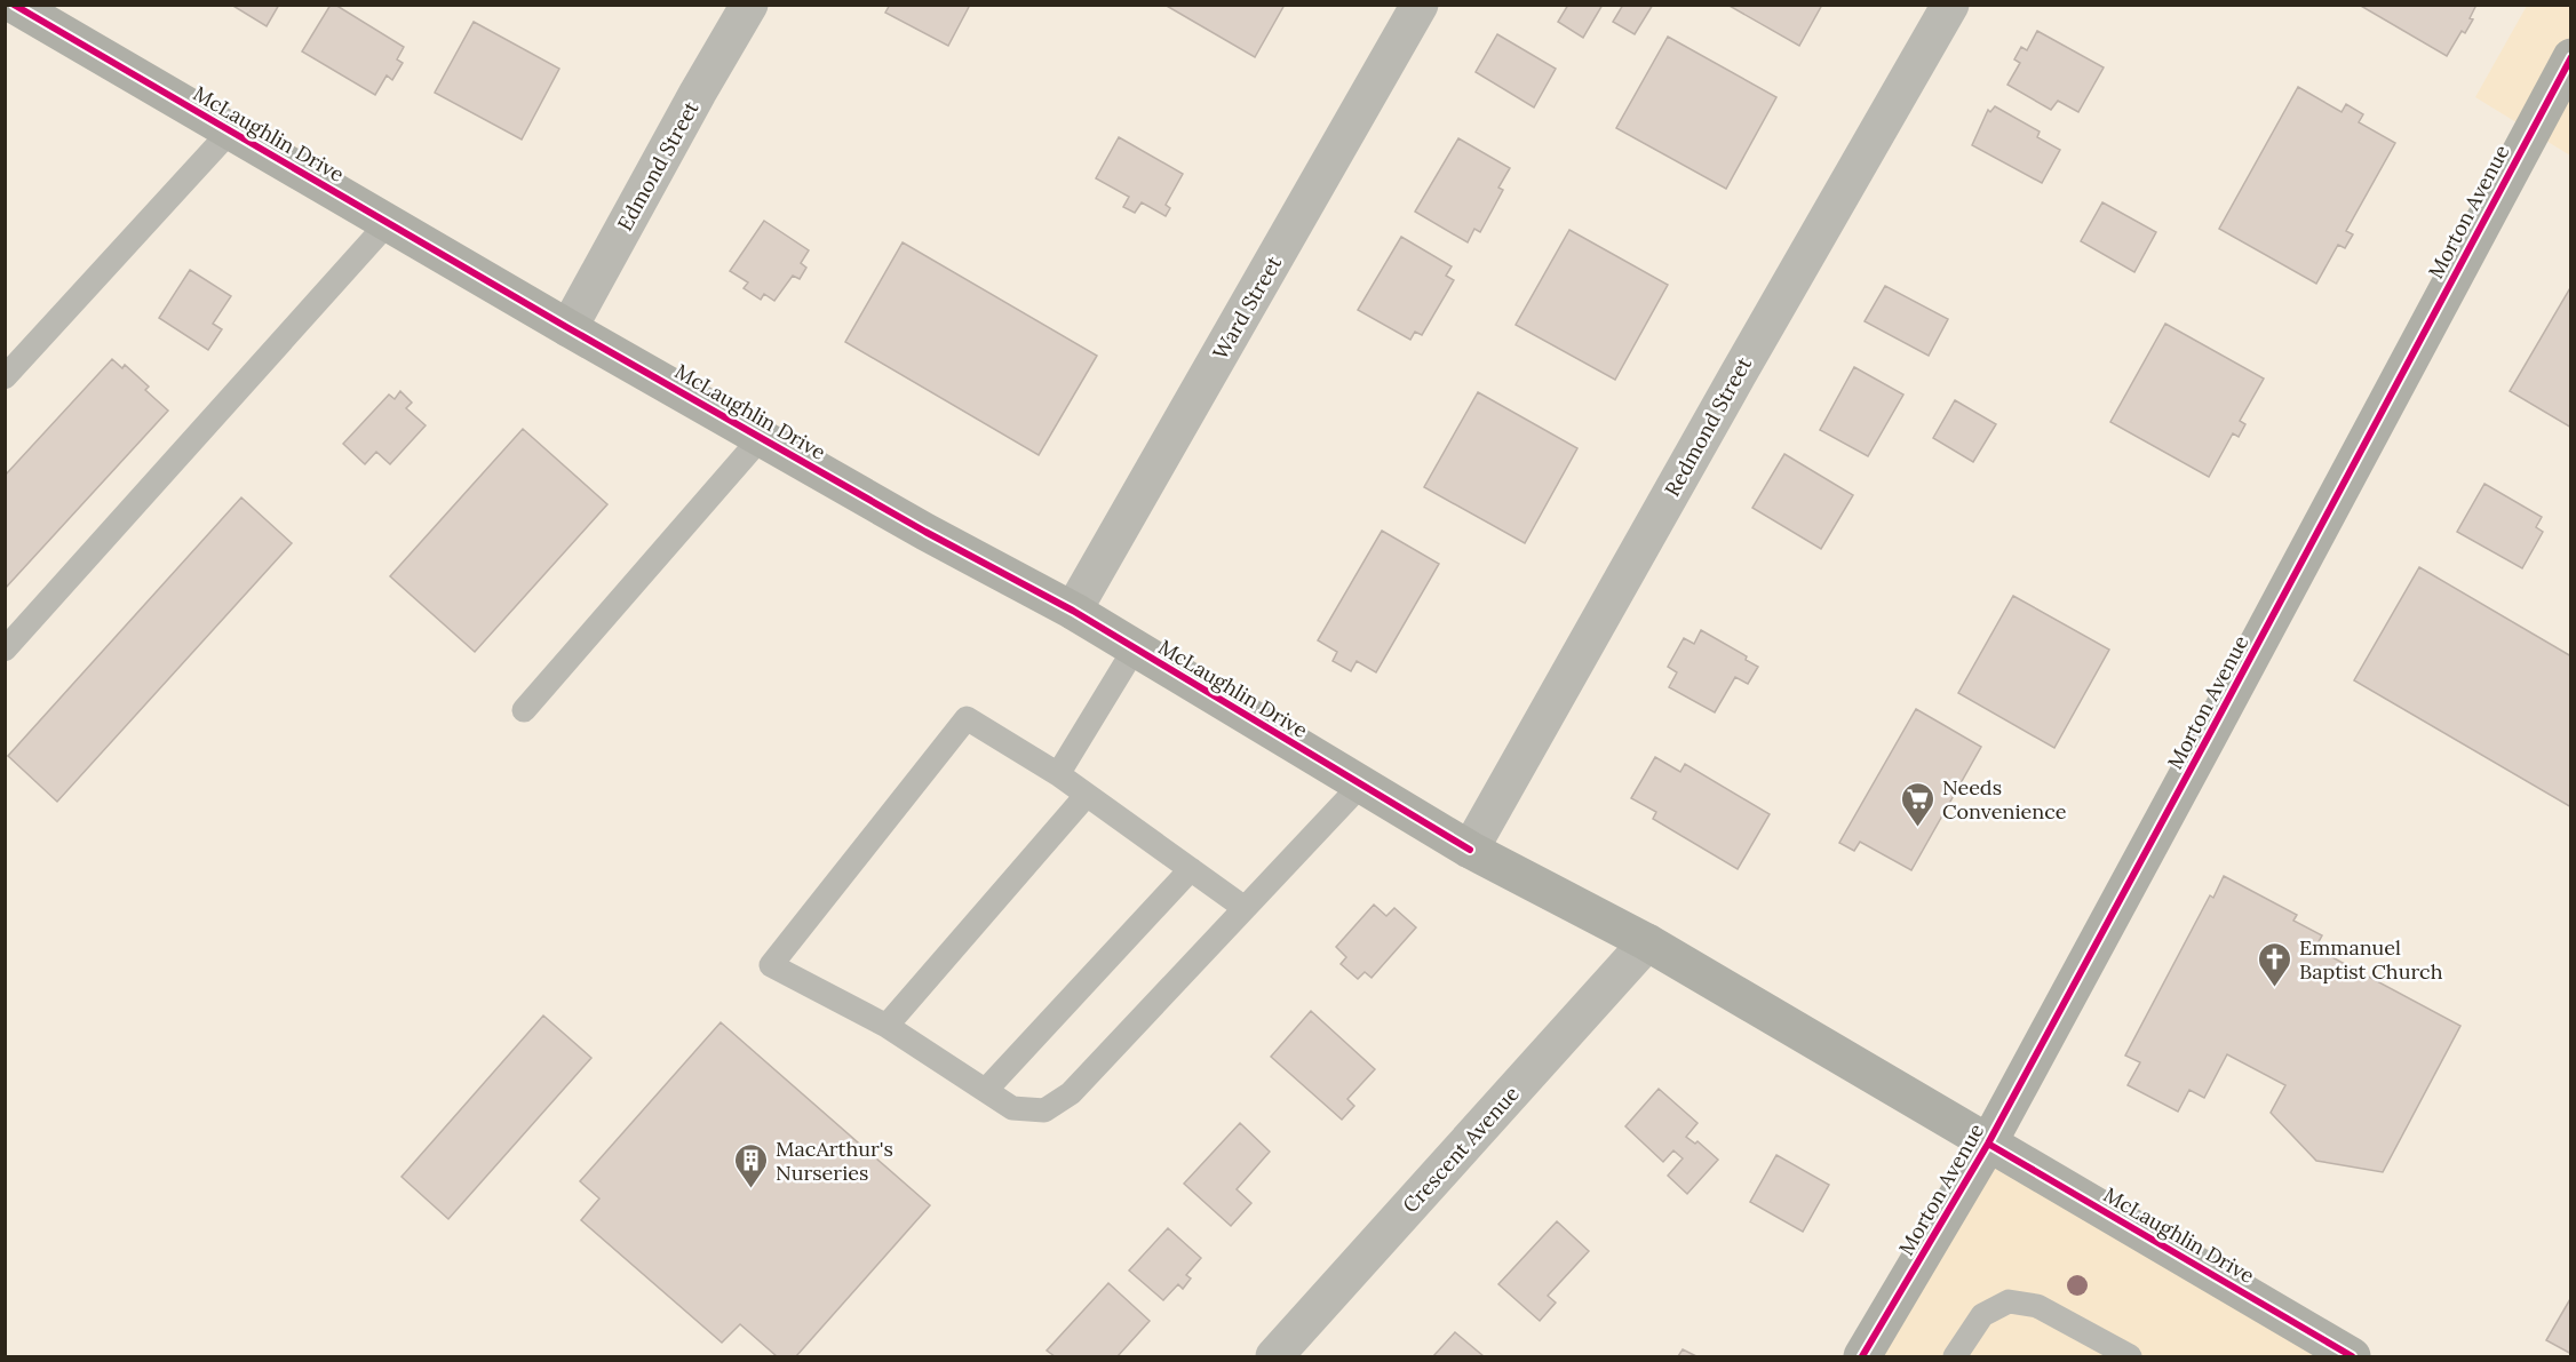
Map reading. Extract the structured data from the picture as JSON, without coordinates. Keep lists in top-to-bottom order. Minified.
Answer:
{"streets":{"main road":["McLaughlin Drive","Morton Avenue"],"street":["Edmond Street","Ward Street","Redmond Street","Crescent Avenue"]},"crossings":[["McLaughlin Drive","Edmond Street"],["McLaughlin Drive","Morton Avenue"],["McLaughlin Drive","Ward Street"],["McLaughlin Drive","Redmond Street"],["McLaughlin Drive","Crescent Avenue"]],"places":{"supermarket":["Needs Convenience"],"church":["Emmanuel Baptist Church"],"building":["MacArthur's Nurseries"]}}
